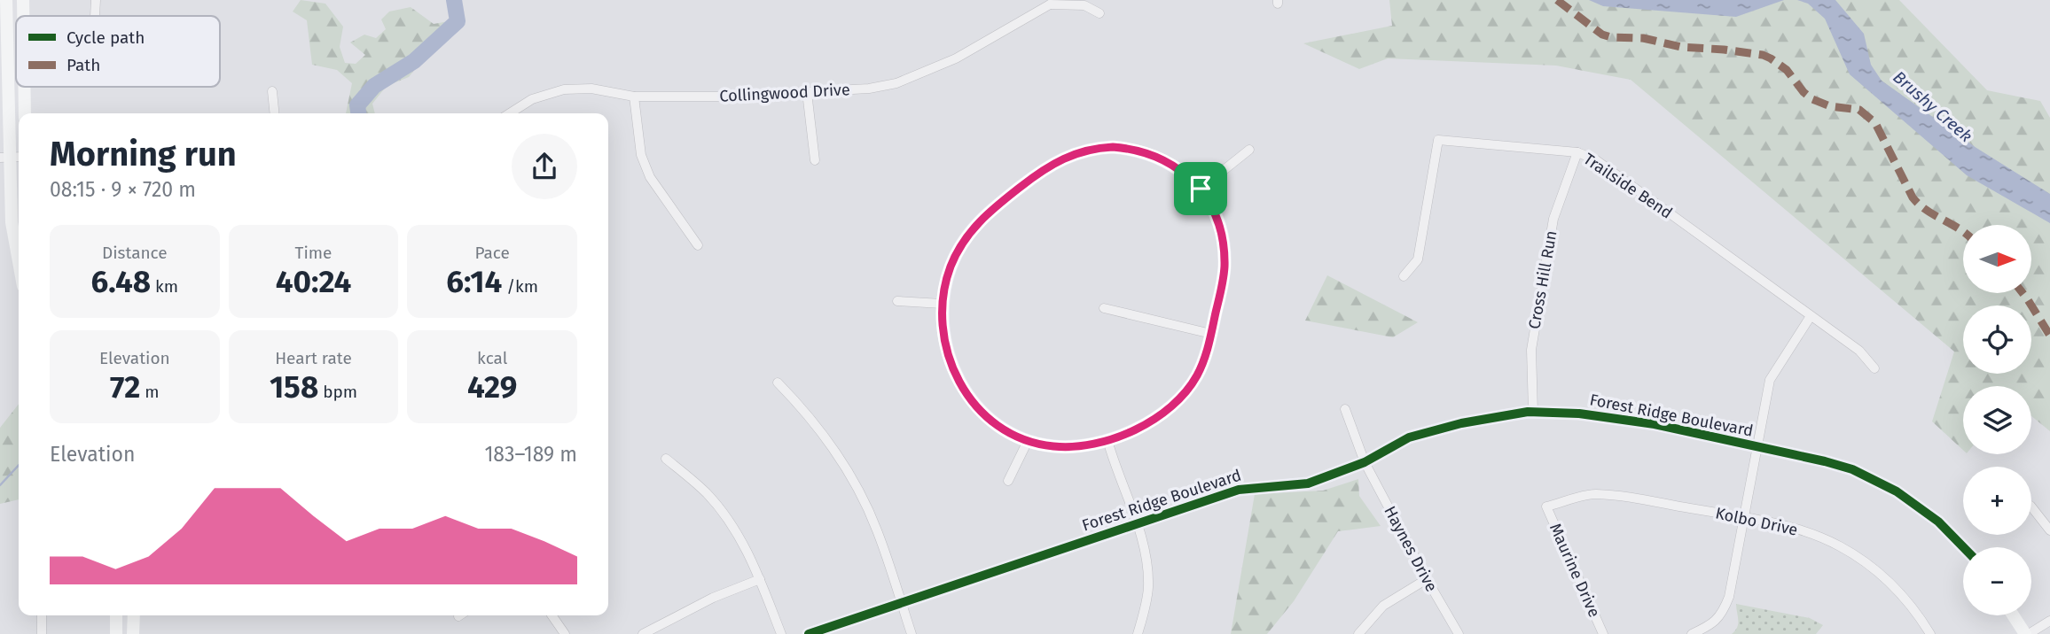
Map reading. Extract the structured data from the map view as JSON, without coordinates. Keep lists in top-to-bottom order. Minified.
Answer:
{"streets":{"street":["Collingwood Drive","Trailside Bend","Cross Hill Run","Forest Ridge Boulevard","Kolbo Drive","Haynes Drive","Maurine Drive"]},"crossings":[["Trailside Bend","Cross Hill Run"],["Cross Hill Run","Forest Ridge Boulevard"],["Forest Ridge Boulevard","Haynes Drive"],["Kolbo Drive","Maurine Drive"]],"water":["Brushy Creek"],"legend":["Cycle path","Path"],"north":"right","page":{"heading":["Morning run","08:15 · 9 × 720 m"],"stats":[["Distance","6.48 km"],["Time","40:24"],["Pace","6:14 /km"],["Elevation","72 m"],["Heart rate","158 bpm"],["kcal","429"]],"map_buttons":["+","−"],"chart":["Elevation","183–189 m"]}}
